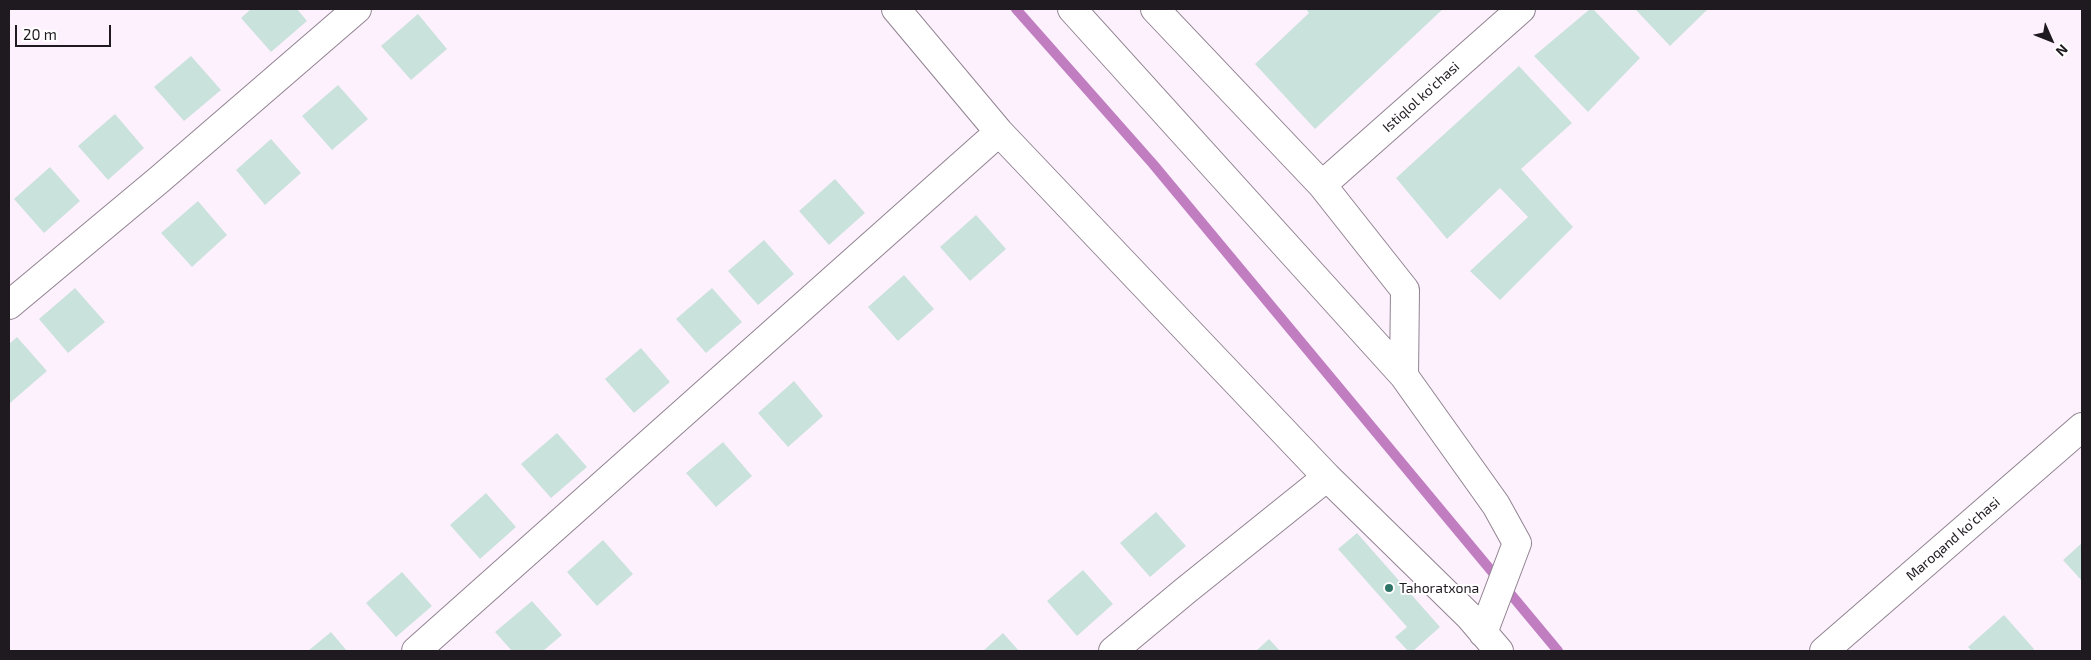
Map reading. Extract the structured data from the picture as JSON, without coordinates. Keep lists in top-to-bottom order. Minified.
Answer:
{"streets":{"street":["Istiqlol ko'chasi","Maroqand ko'chasi"]},"places":["Tahoratxona"],"scale_bar":"20 m","north":"bottom right"}
